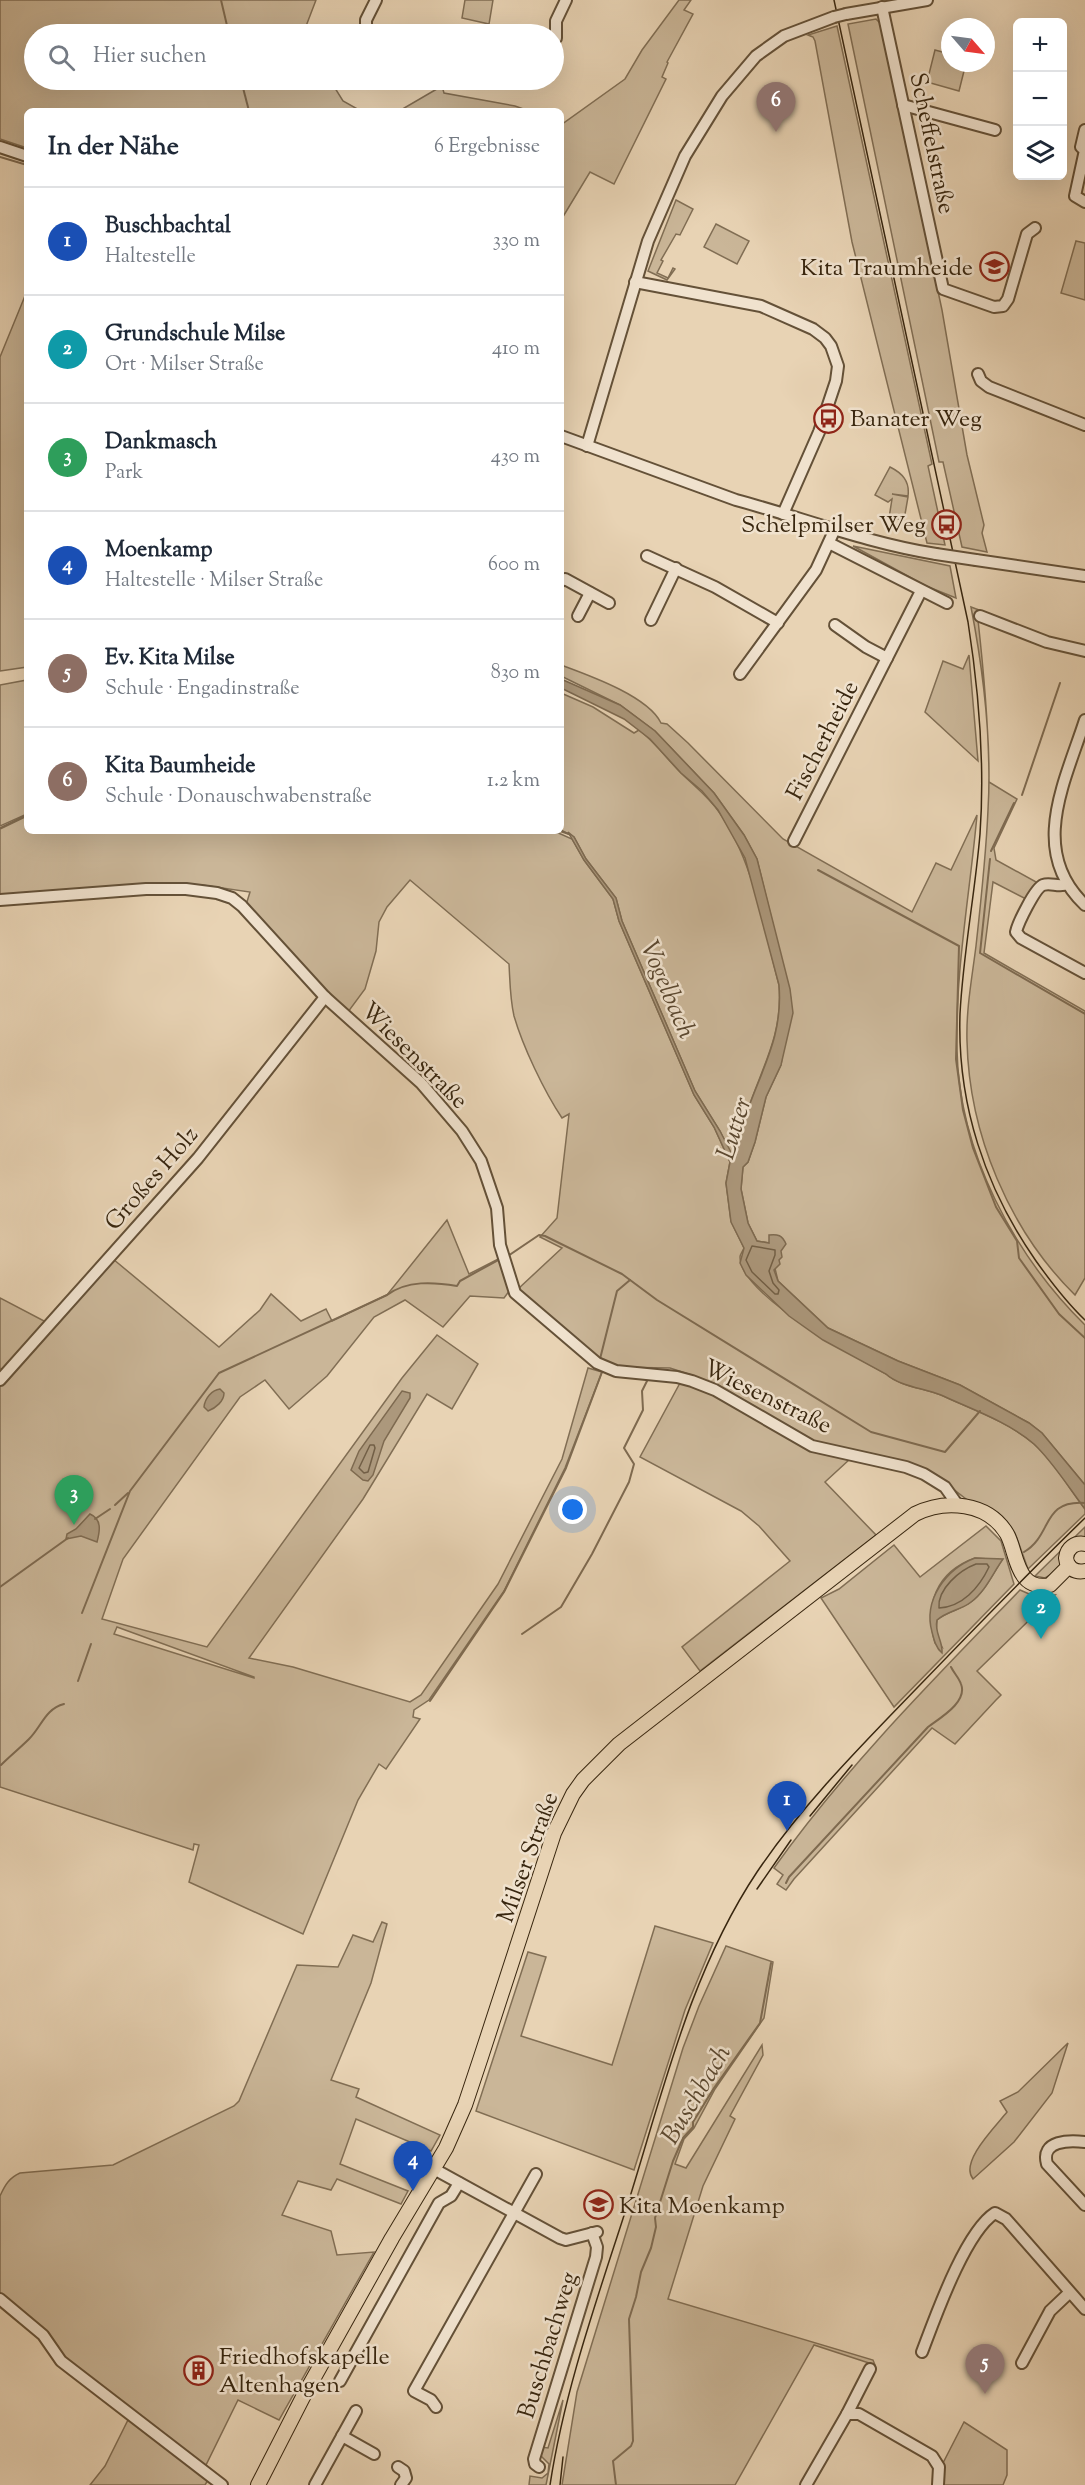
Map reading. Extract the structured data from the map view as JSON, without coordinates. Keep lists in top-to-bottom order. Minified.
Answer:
{"streets":{"main road":["Milser Straße"],"street":["Scheffelstraße","Fischerheide","Wiesenstraße","Großes Holz","Buschbachweg"]},"crossings":[["Wiesenstraße","Großes Holz"],["Wiesenstraße","Milser Straße"]],"water":["Vogelbach","Lutter","Buschbach"],"places":{"school or university":["Kita Traumheide","Kita Moenkamp"],"bus stop":["Banater Weg","Schelpmilser Weg"],"building":["Friedhofskapelle Altenhagen"]},"north":"bottom right","page":{"map_buttons":["+","−"],"search":"Hier suchen","pins":["6","3","2","1","4","5"],"heading":["In der Nähe","6 Ergebnisse"],"list":[{"mark":"1","name":"Buschbachtal","note":"Haltestelle","value":"330 m"},{"mark":"2","name":"Grundschule Milse","note":"Ort · Milser Straße","value":"410 m"},{"mark":"3","name":"Dankmasch","note":"Park","value":"430 m"},{"mark":"4","name":"Moenkamp","note":"Haltestelle · Milser Straße","value":"600 m"},{"mark":"5","name":"Ev. Kita Milse","note":"Schule · Engadinstraße","value":"830 m"},{"mark":"6","name":"Kita Baumheide","note":"Schule · Donauschwabenstraße","value":"1.2 km"}]}}
